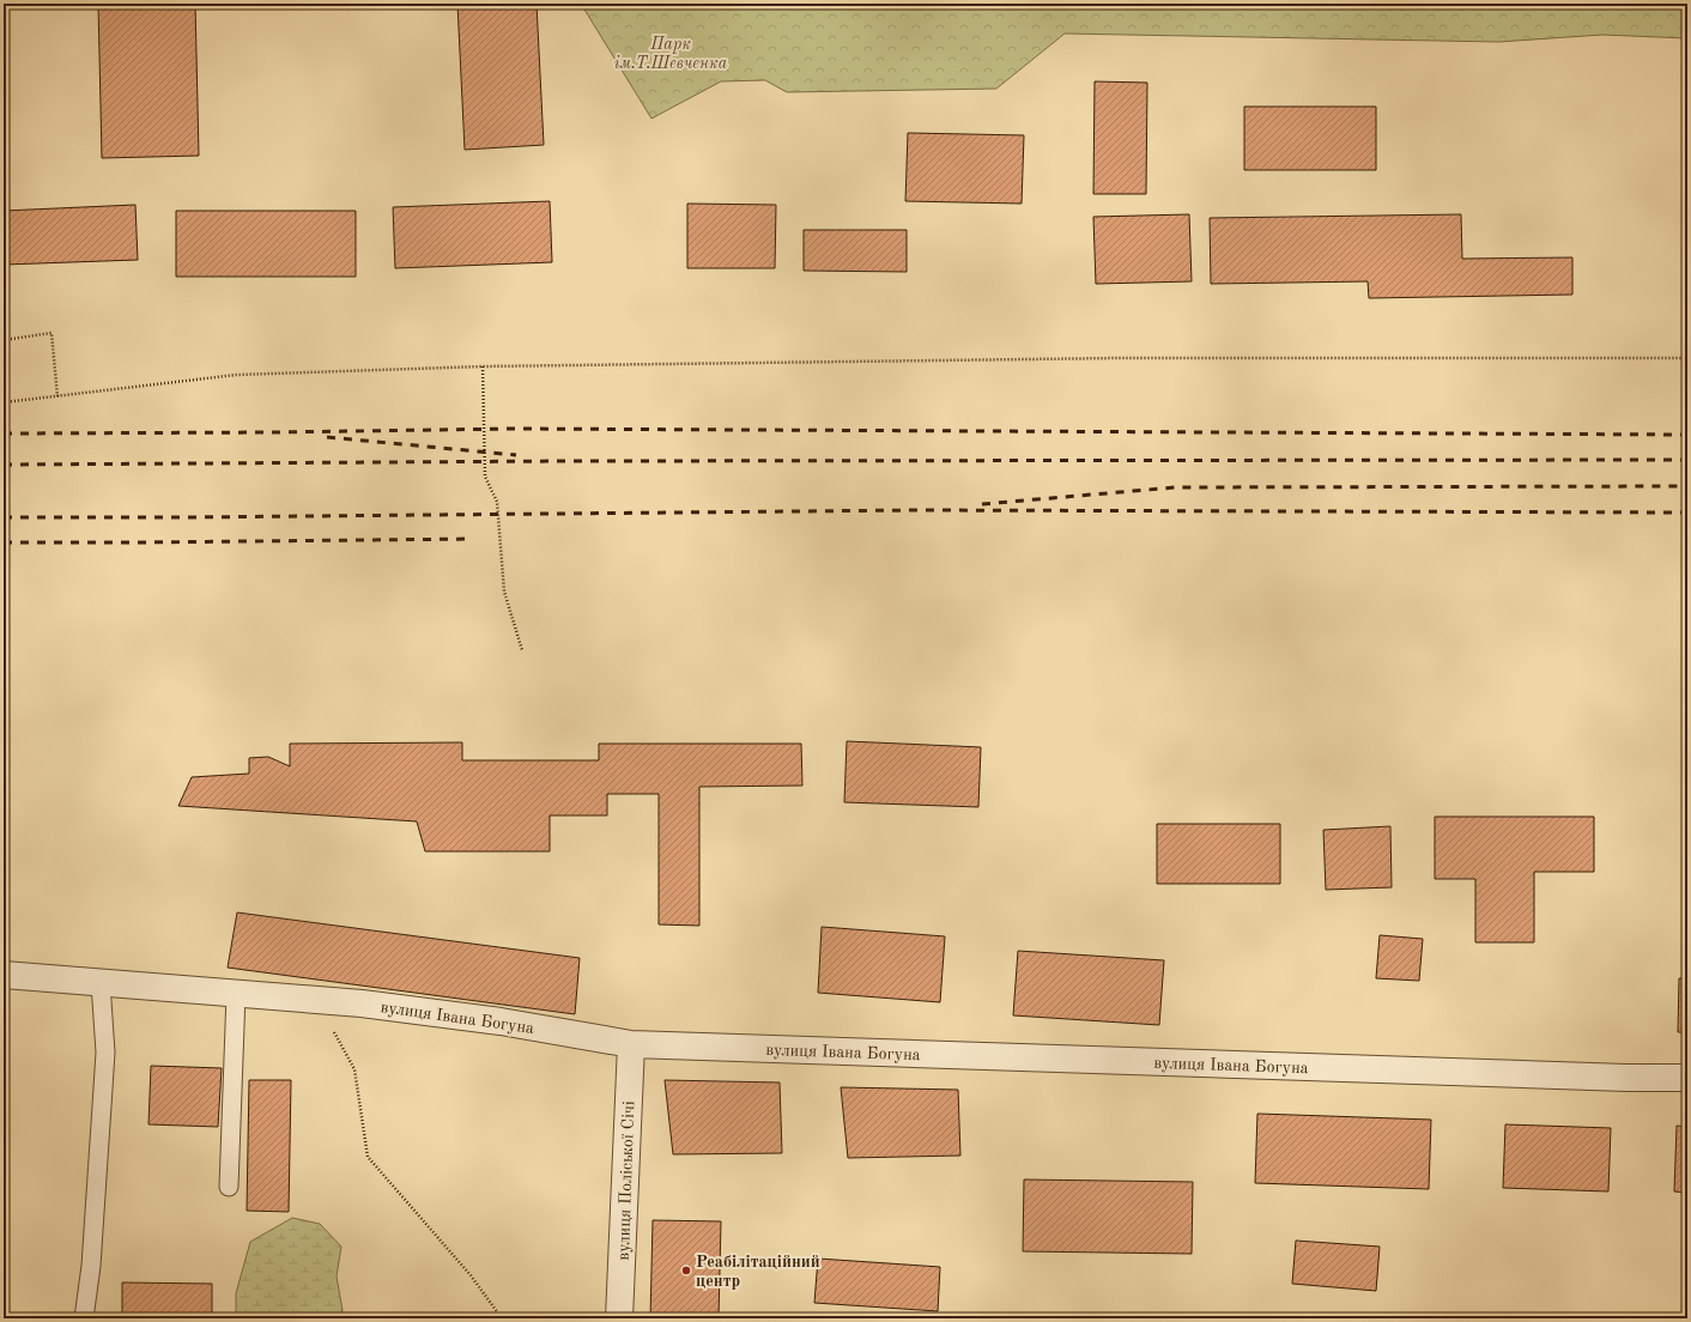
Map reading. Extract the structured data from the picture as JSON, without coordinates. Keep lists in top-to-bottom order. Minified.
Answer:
{"streets":{"street":["вулиця Івана Богуна","вулиця Поліської Січі"]},"crossings":[["вулиця Івана Богуна","вулиця Поліської Січі"]],"parks":["Парк ім.Т.Шевченка"],"places":["Реабілітаційний центр"]}
